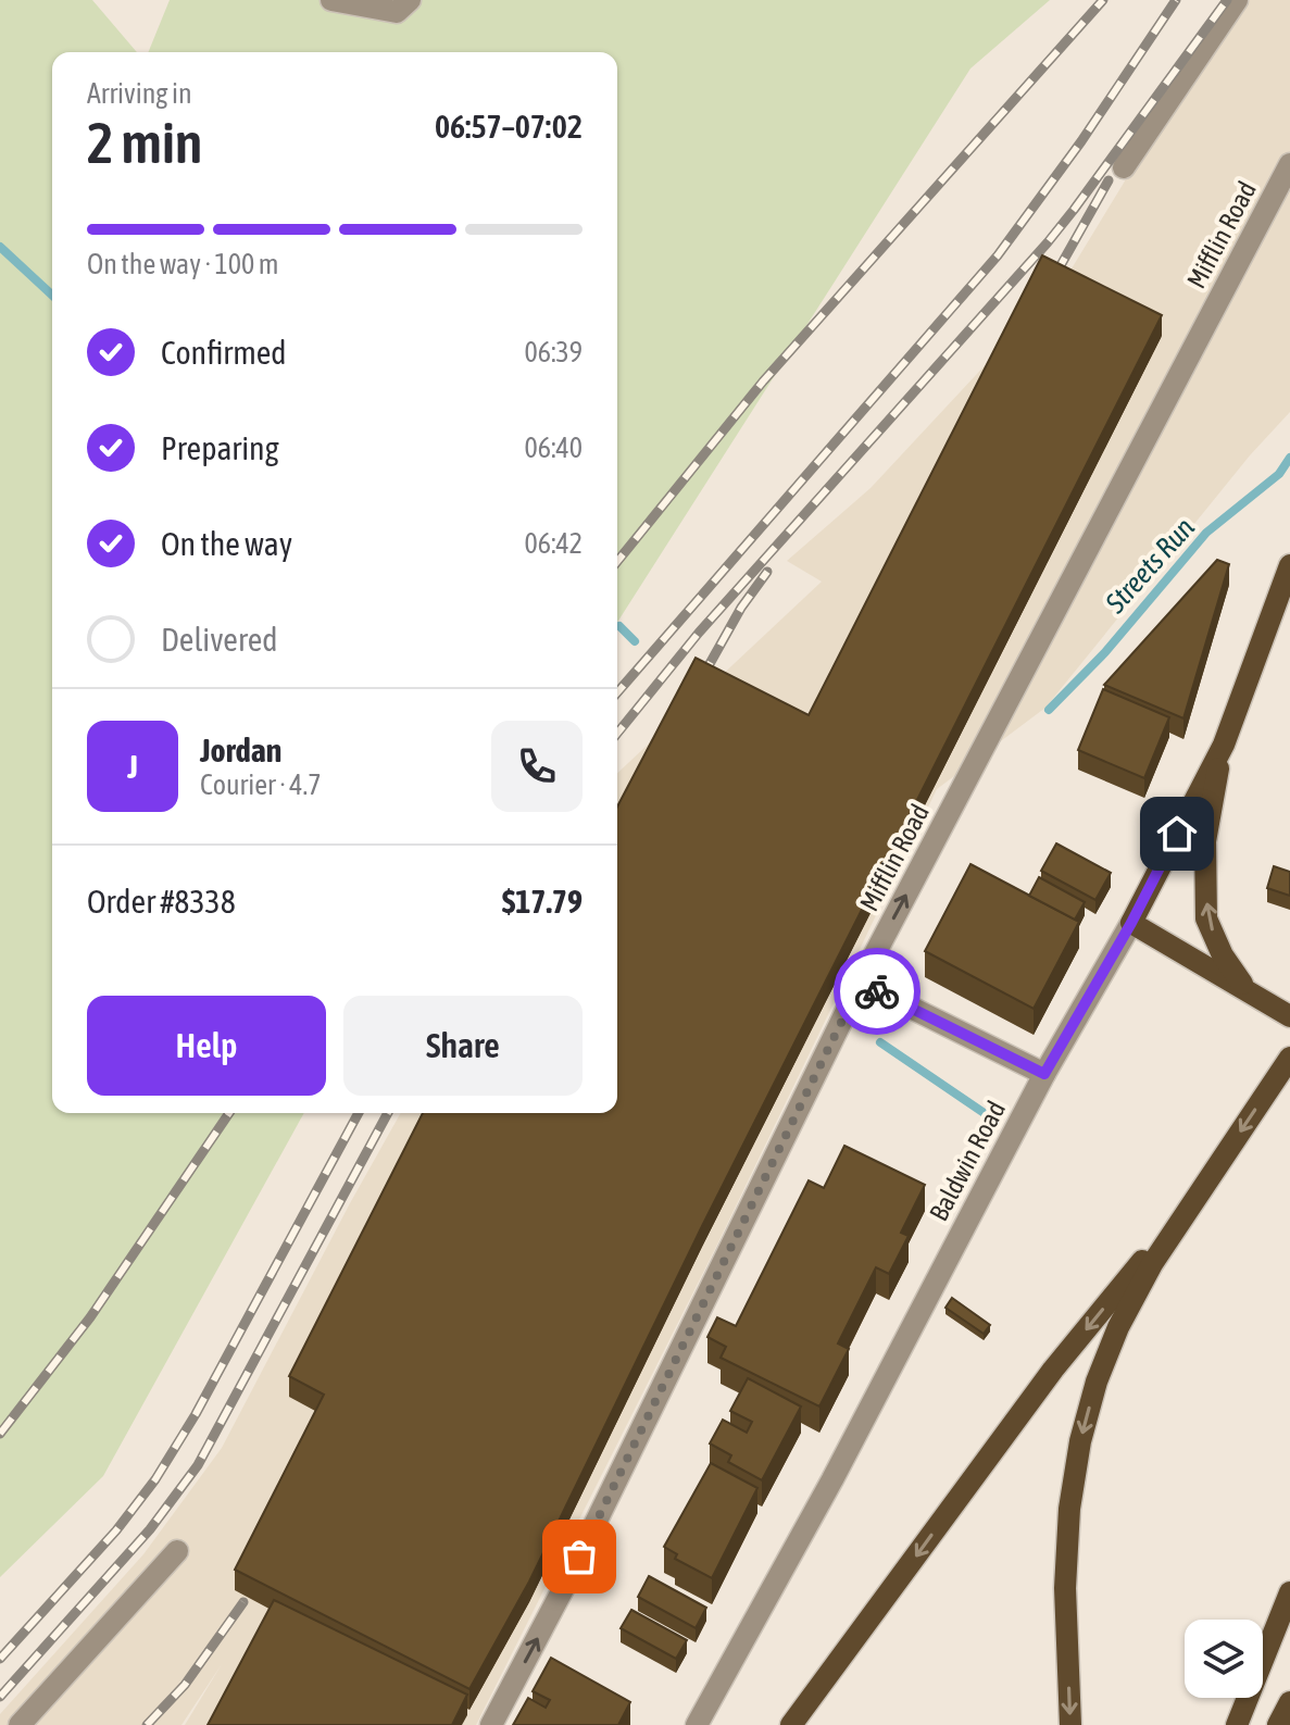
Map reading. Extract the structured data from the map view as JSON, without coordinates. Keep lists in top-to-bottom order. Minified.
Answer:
{"streets":{"main road":["Baldwin Road"],"street":["Mifflin Road"]},"one_way":["Mifflin Road"],"water":["Streets Run"],"page":{"heading":["2 min","Arriving in","06:57–07:02"],"panel":["Jordan","Courier · 4.7","Order #8338","$17.79"],"bar":"On the way · 100 m","list":[["Confirmed","06:39"],["Preparing","06:40"],["On the way","06:42"],"Delivered"],"round":"J","buttons":["Help","Share"]}}
